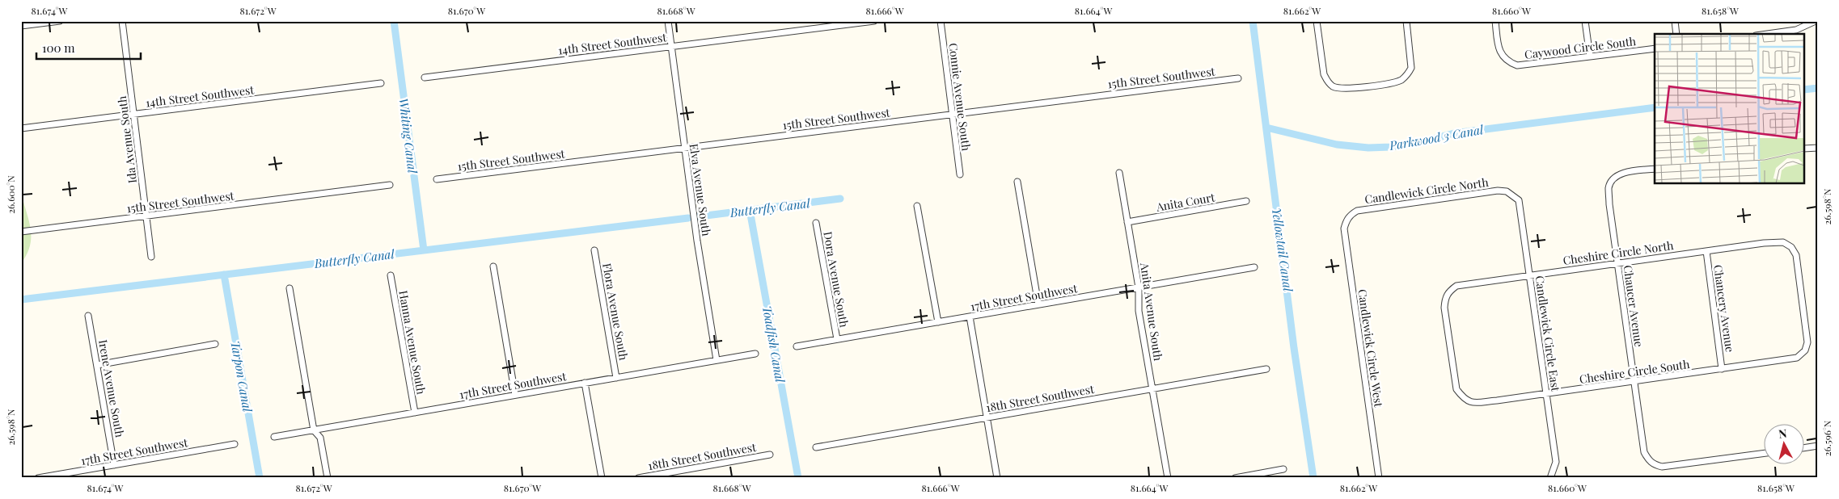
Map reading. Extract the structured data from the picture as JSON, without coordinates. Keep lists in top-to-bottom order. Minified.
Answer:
{"streets":{"street":["14th Street Southwest","Caywood Circle South","15th Street Southwest","Connie Avenue South","Ida Avenue South","Elva Avenue South","Candlewick Circle North","Anita Court","Cheshire Circle North","Dora Avenue South","17th Street Southwest","Chaucer Avenue","Chancery Avenue","Flora Avenue South","Anita Avenue South","Candlewick Circle East","Hanna Avenue South","Candlewick Circle West","Cheshire Circle South","Irene Avenue South","18th Street Southwest"]},"crossings":[["14th Street Southwest","Ida Avenue South"],["14th Street Southwest","Elva Avenue South"],["15th Street Southwest","Connie Avenue South"],["15th Street Southwest","Ida Avenue South"],["15th Street Southwest","Elva Avenue South"],["Elva Avenue South","17th Street Southwest"],["Candlewick Circle North","Candlewick Circle East"],["Candlewick Circle North","Candlewick Circle West"],["Anita Court","Anita Avenue South"],["Cheshire Circle North","Chaucer Avenue"],["Cheshire Circle North","Chancery Avenue"],["Cheshire Circle North","Candlewick Circle East"],["Cheshire Circle North","Cheshire Circle South"],["Dora Avenue South","17th Street Southwest"],["17th Street Southwest","Flora Avenue South"],["17th Street Southwest","Anita Avenue South"],["17th Street Southwest","Hanna Avenue South"],["17th Street Southwest","Irene Avenue South"],["Chaucer Avenue","Cheshire Circle South"],["Chancery Avenue","Cheshire Circle South"],["Anita Avenue South","18th Street Southwest"],["Candlewick Circle East","Cheshire Circle South"]],"water":["Whiting Canal","Parkwood 3 Canal","Butterfly Canal","Yellowtail Canal","Toadfish Canal","Tarpon Canal"],"scale_bar":"100 m","north":"top","coordinates":["81.674°W","81.672°W","81.670°W","81.668°W","81.666°W","81.664°W","81.662°W","81.660°W","81.658°W","26.600°N","26.598°N","26.596°N"]}
